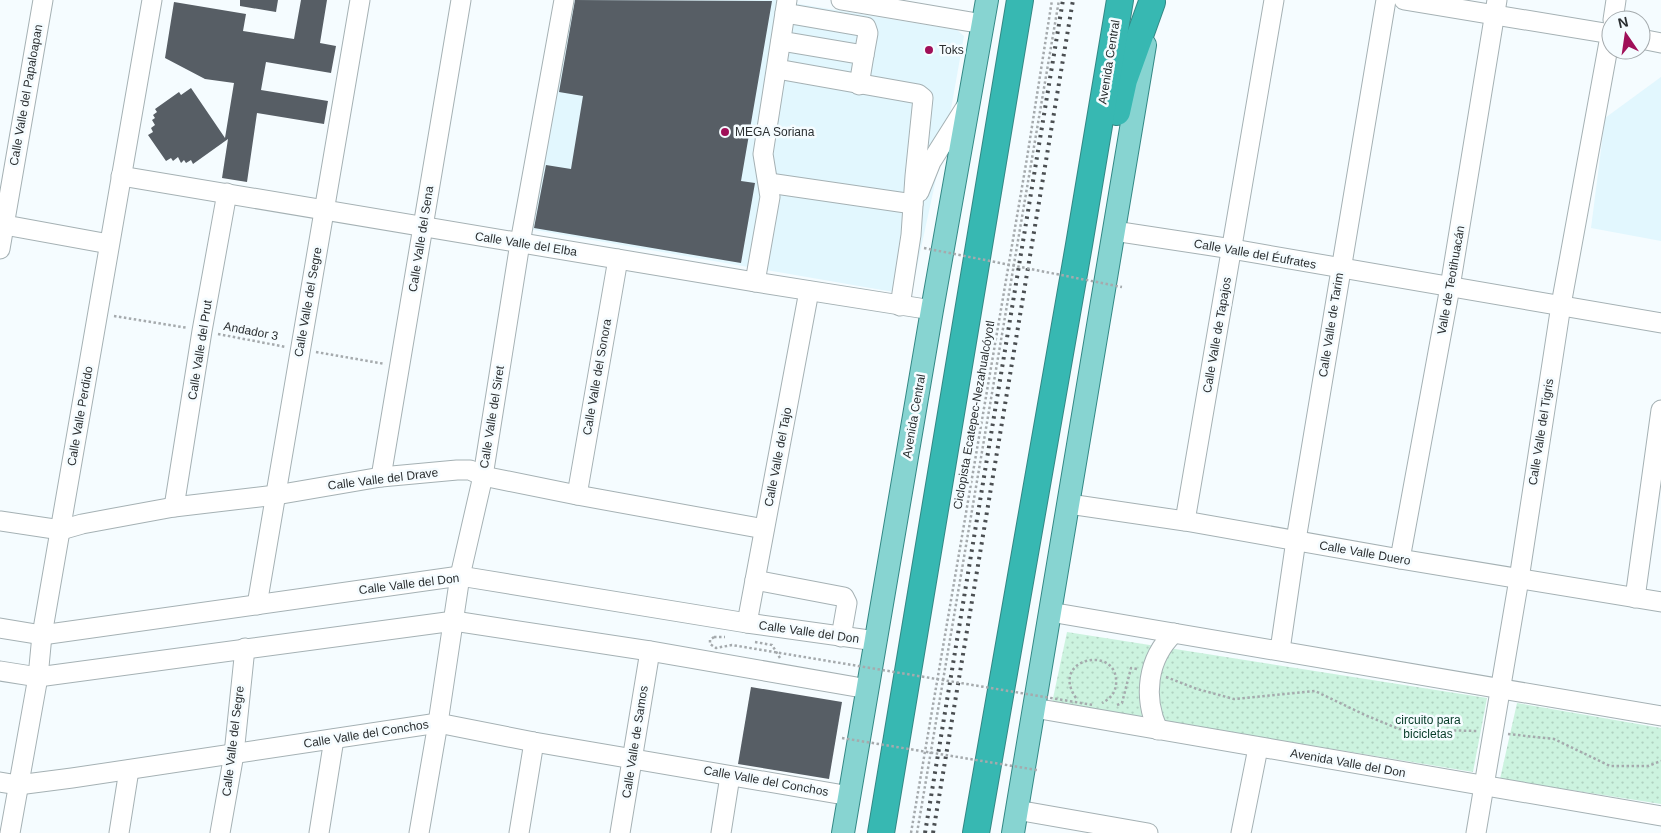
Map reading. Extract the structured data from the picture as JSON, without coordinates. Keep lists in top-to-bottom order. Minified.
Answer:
{"streets":{"highway":["Avenida Central"],"street":["Calle Valle del Papaloapan","Calle Valle del Sena","Calle Valle del Elba","Calle Valle del Éufrates","Valle de Teotihuacán","Calle Valle del Segre","Calle Valle de Tarim","Calle Valle de Tapajos","Calle Valle del Prut","Calle Valle del Sonora","Calle Valle Perdido","Calle Valle del Siret","Calle Valle del Tigris","Calle Valle del Tajo","Calle Valle del Drave","Calle Valle Duero","Calle Valle del Don","Calle Valle del Conchos","Calle Valle de Samos","Avenida Valle del Don"],"path":["Andador 3","Ciclopista Ecatepec-Nezahualcóyotl"]},"crossings":[["Avenida Central","Calle Valle del Elba"],["Avenida Central","Calle Valle del Don"],["Avenida Central","Calle Valle del Conchos"],["Calle Valle del Sena","Calle Valle del Elba"],["Calle Valle del Sena","Andador 3"],["Calle Valle del Sena","Calle Valle del Drave"],["Calle Valle del Elba","Calle Valle del Segre"],["Calle Valle del Elba","Calle Valle del Prut"],["Calle Valle del Elba","Calle Valle del Sonora"],["Calle Valle del Elba","Calle Valle Perdido"],["Calle Valle del Elba","Calle Valle del Siret"],["Calle Valle del Elba","Calle Valle del Tajo"],["Calle Valle del Éufrates","Valle de Teotihuacán"],["Calle Valle del Éufrates","Calle Valle de Tarim"],["Calle Valle del Éufrates","Calle Valle de Tapajos"],["Calle Valle del Éufrates","Calle Valle del Tigris"],["Valle de Teotihuacán","Calle Valle Duero"],["Calle Valle del Segre","Andador 3"],["Calle Valle del Segre","Calle Valle del Drave"],["Calle Valle del Segre","Calle Valle del Don"],["Calle Valle del Segre","Calle Valle del Conchos"],["Calle Valle de Tarim","Calle Valle Duero"],["Andador 3","Calle Valle del Prut"],["Andador 3","Calle Valle Perdido"],["Calle Valle de Tapajos","Calle Valle Duero"],["Calle Valle del Prut","Calle Valle del Drave"],["Calle Valle del Sonora","Calle Valle del Drave"],["Calle Valle Perdido","Calle Valle del Drave"],["Calle Valle Perdido","Calle Valle del Don"],["Calle Valle Perdido","Calle Valle del Conchos"],["Calle Valle del Siret","Calle Valle del Drave"],["Calle Valle del Siret","Calle Valle del Don"],["Calle Valle del Siret","Calle Valle del Conchos"],["Calle Valle del Tigris","Calle Valle Duero"],["Calle Valle del Tigris","Avenida Valle del Don"],["Calle Valle del Tajo","Calle Valle del Drave"],["Calle Valle del Tajo","Calle Valle del Don"],["Calle Valle del Conchos","Calle Valle de Samos"]],"parks":["circuito para bicicletas"],"places":["Toks","MEGA Soriana"],"north":"top"}
